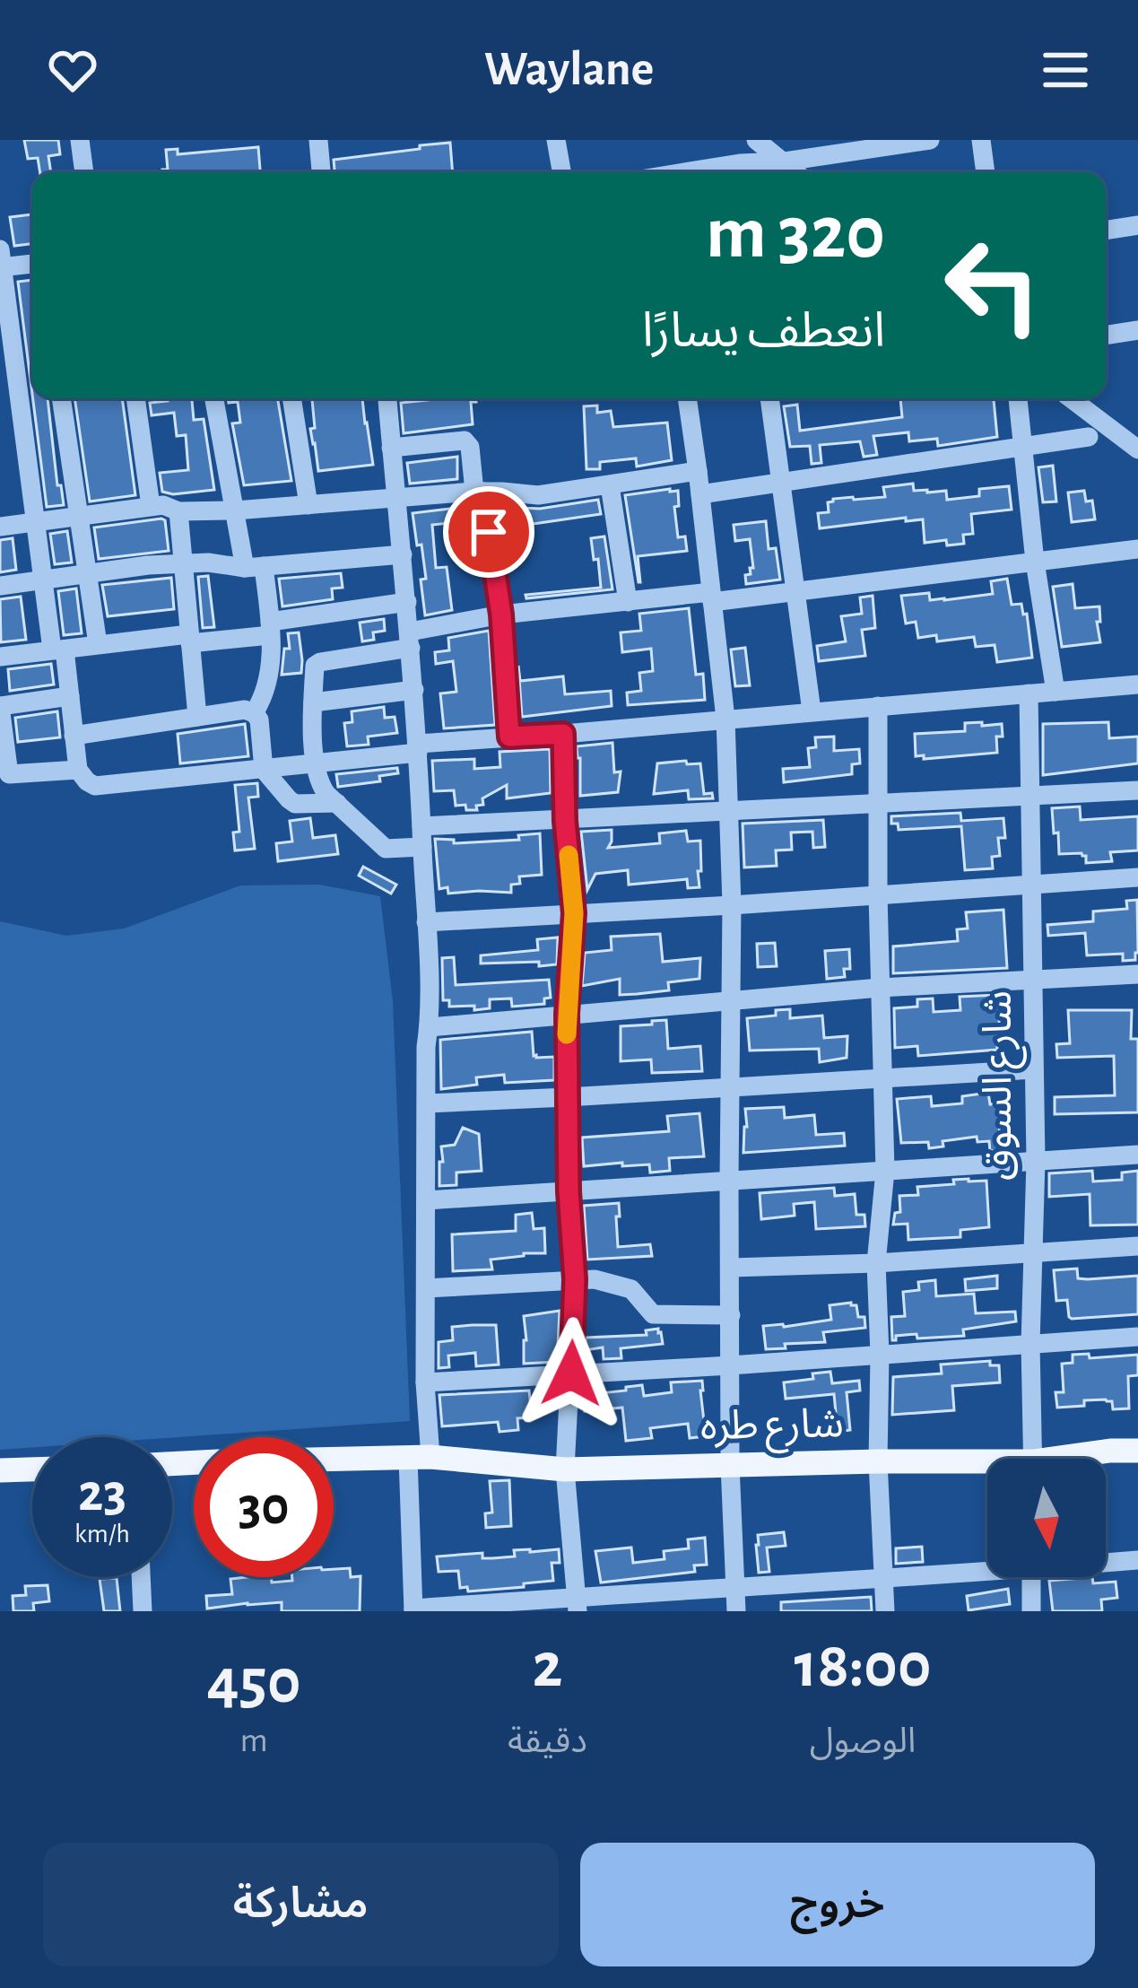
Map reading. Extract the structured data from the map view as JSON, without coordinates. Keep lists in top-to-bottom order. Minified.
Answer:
{"streets":{"main road":["شارع طره"],"street":["شارع السوق"]},"north":"bottom","page":{"header":"Waylane","turn":["320 m","انعطف يسارًا"],"speed":"23 km/h","limit":"30","eta":["18:00","الوصول","2","دقيقة","450","m"],"buttons":["خروج","مشاركة"]}}
